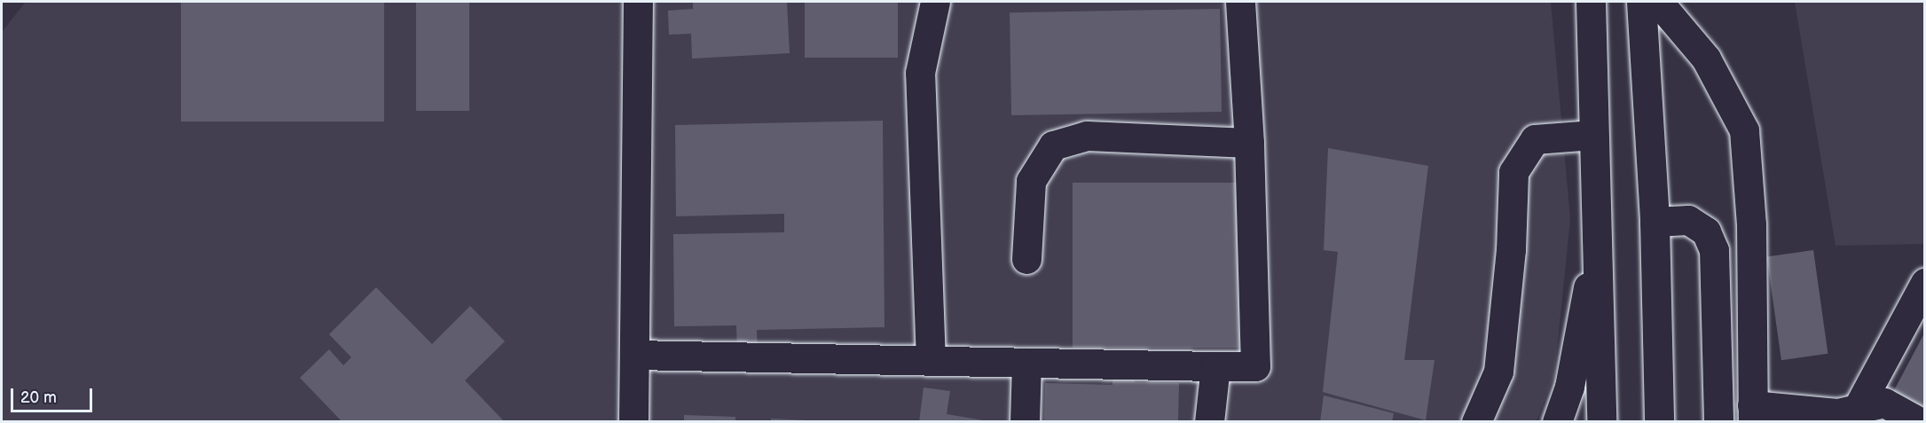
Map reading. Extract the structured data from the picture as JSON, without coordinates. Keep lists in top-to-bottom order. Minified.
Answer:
{"scale_bar":"20 m"}
